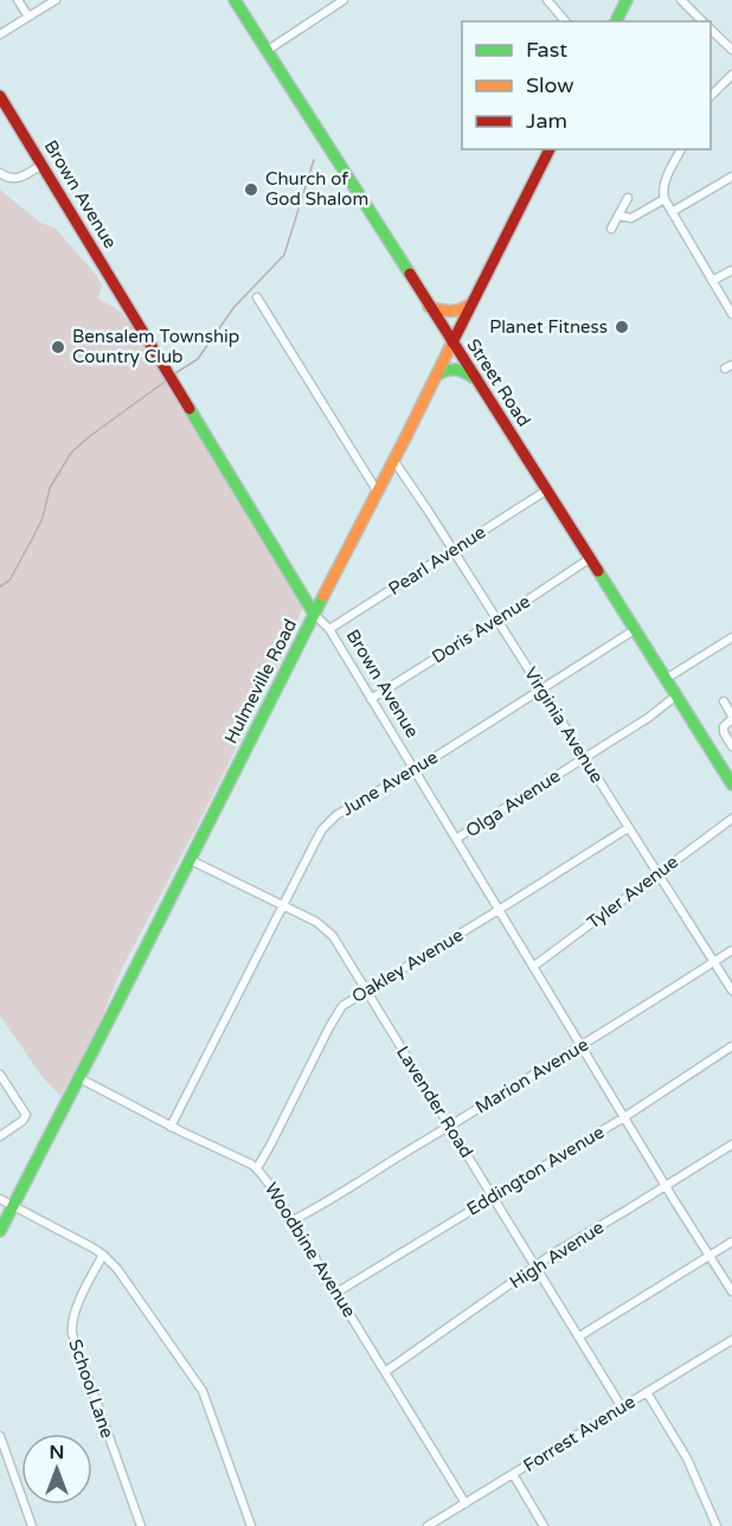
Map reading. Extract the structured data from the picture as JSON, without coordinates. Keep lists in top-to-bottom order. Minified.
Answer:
{"streets":{"main road":["Brown Avenue","Street Road","Hulmeville Road"],"street":["Pearl Avenue","Doris Avenue","Virginia Avenue","June Avenue","Olga Avenue","Tyler Avenue","Oakley Avenue","Marion Avenue","Lavender Road","Eddington Avenue","Woodbine Avenue","High Avenue","School Lane","Forrest Avenue"]},"crossings":[["Brown Avenue","Pearl Avenue"],["Brown Avenue","Doris Avenue"],["Brown Avenue","Hulmeville Road"],["Brown Avenue","June Avenue"],["Brown Avenue","Olga Avenue"],["Brown Avenue","Tyler Avenue"],["Brown Avenue","Oakley Avenue"],["Brown Avenue","Marion Avenue"],["Brown Avenue","Eddington Avenue"],["Brown Avenue","High Avenue"],["Street Road","Pearl Avenue"],["Street Road","Doris Avenue"],["Street Road","Hulmeville Road"],["Street Road","June Avenue"],["Street Road","Olga Avenue"],["Pearl Avenue","Virginia Avenue"],["Doris Avenue","Virginia Avenue"],["Hulmeville Road","Virginia Avenue"],["Hulmeville Road","Lavender Road"],["Hulmeville Road","Woodbine Avenue"],["Virginia Avenue","June Avenue"],["Virginia Avenue","Olga Avenue"],["Virginia Avenue","Tyler Avenue"],["Virginia Avenue","Oakley Avenue"],["Virginia Avenue","Marion Avenue"],["June Avenue","Lavender Road"],["June Avenue","Woodbine Avenue"],["Oakley Avenue","Lavender Road"],["Oakley Avenue","Woodbine Avenue"],["Marion Avenue","Lavender Road"],["Marion Avenue","Woodbine Avenue"],["Lavender Road","Eddington Avenue"],["Lavender Road","High Avenue"],["Lavender Road","Forrest Avenue"],["Eddington Avenue","Woodbine Avenue"],["Woodbine Avenue","High Avenue"],["Woodbine Avenue","Forrest Avenue"]],"places":["Church of God Shalom","Planet Fitness","Bensalem Township Country Club"],"legend":["Fast","Slow","Jam"],"north":"top"}
